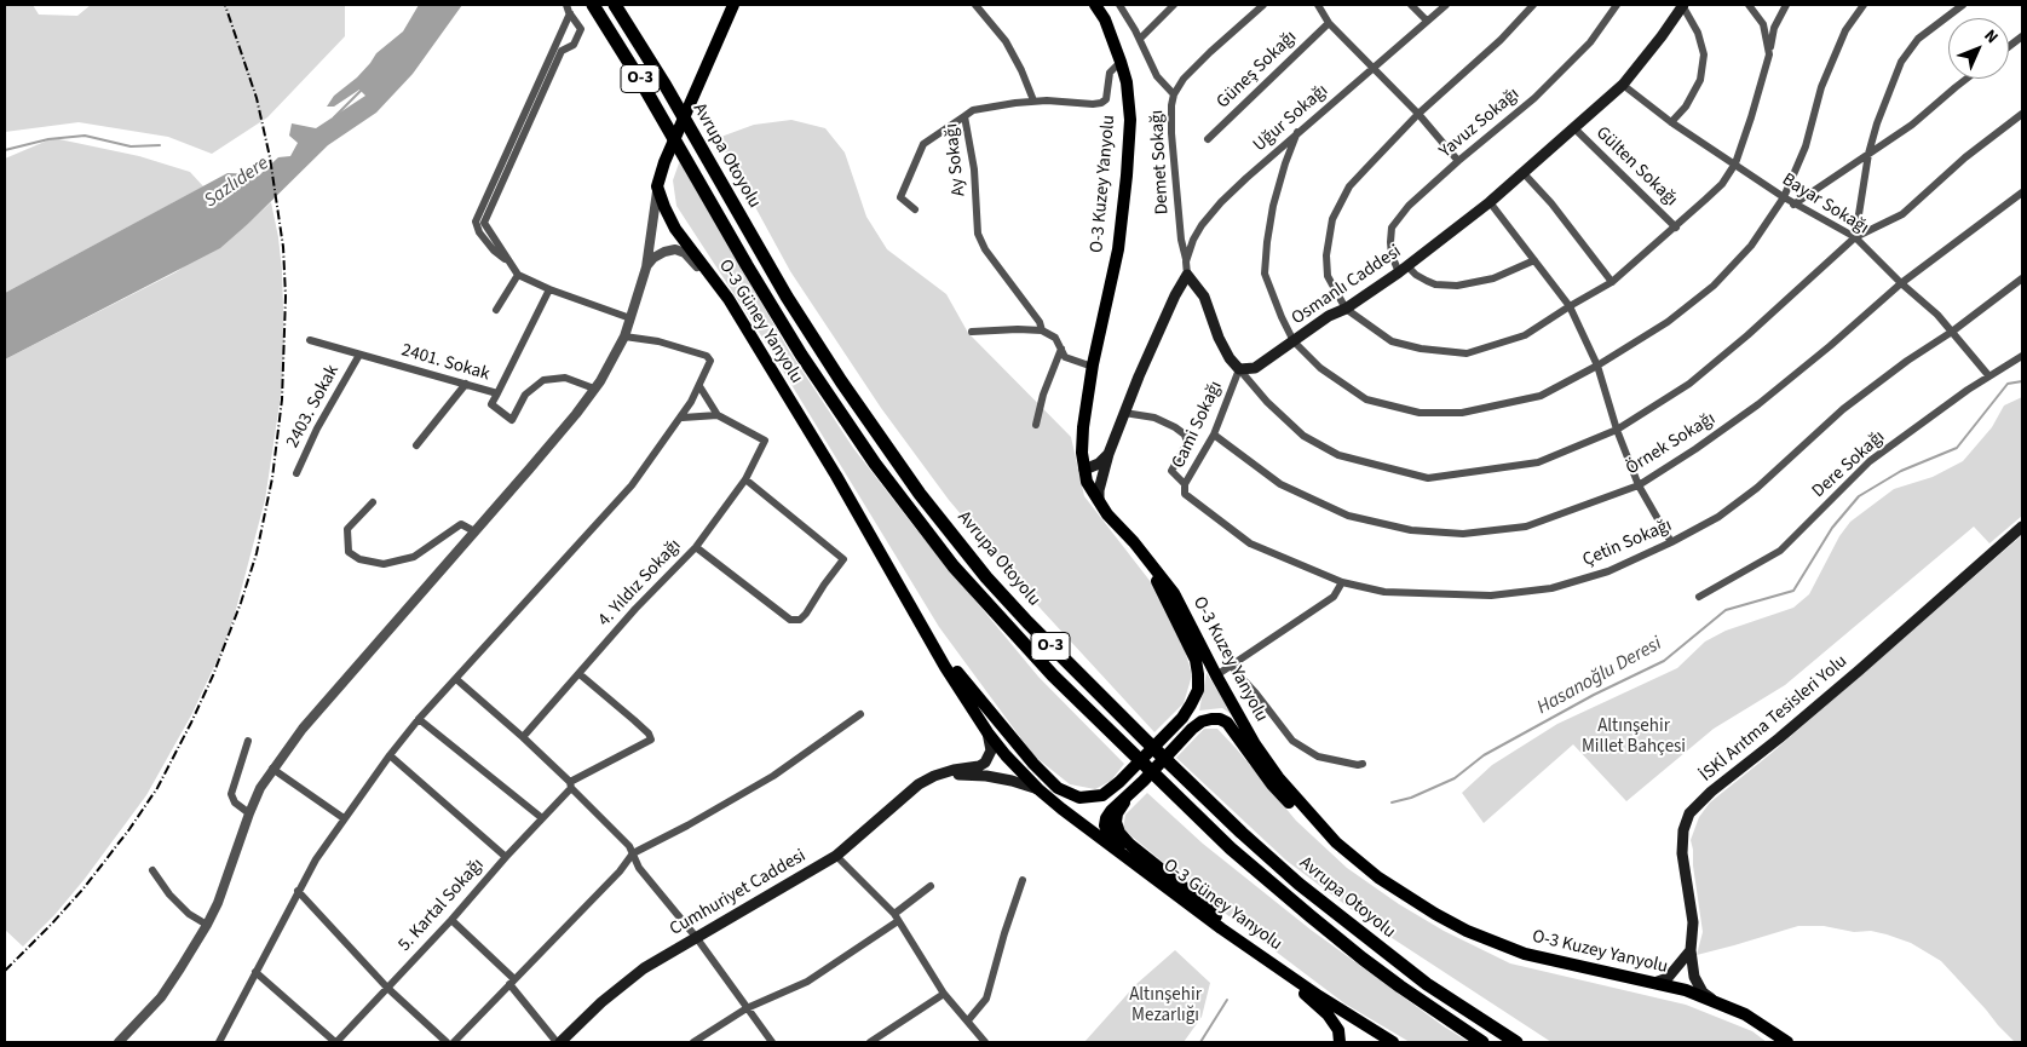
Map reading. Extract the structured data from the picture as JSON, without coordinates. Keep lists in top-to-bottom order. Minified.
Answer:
{"streets":{"highway":["O-3","Avrupa Otoyolu"],"main road":["O-3 Kuzey Yanyolu","Osmanlı Caddesi","O-3 Güney Yanyolu","İSKİ Arıtma Tesisleri Yolu","Cumhuriyet Caddesi"],"street":["Güneş Sokağı","Uğur Sokağı","Yavuz Sokağı","Ay Sokağı","Demet Sokağı","Gülten Sokağı","Bayar Sokağı","2401. Sokak","2403. Sokak","Cami Sokağı","Örnek Sokağı","Dere Sokağı","Çetin Sokağı","4. Yıldız Sokağı","5. Kartal Sokağı"]},"crossings":[["Uğur Sokağı","Demet Sokağı"],["Yavuz Sokağı","Osmanlı Caddesi"],["Ay Sokağı","O-3 Kuzey Yanyolu"],["Gülten Sokağı","Osmanlı Caddesi"],["O-3 Kuzey Yanyolu","İSKİ Arıtma Tesisleri Yolu"],["Bayar Sokağı","Osmanlı Caddesi"],["Bayar Sokağı","Örnek Sokağı"],["Bayar Sokağı","Dere Sokağı"],["Bayar Sokağı","Çetin Sokağı"],["Osmanlı Caddesi","Cami Sokağı"],["O-3 Güney Yanyolu","Cumhuriyet Caddesi"],["2401. Sokak","2403. Sokak"],["Cami Sokağı","Örnek Sokağı"],["Cami Sokağı","Çetin Sokağı"],["4. Yıldız Sokağı","5. Kartal Sokağı"]],"water":["Sazlıdere","Hasanoğlu Deresi"],"parks":["Altınşehir Millet Bahçesi","Altınşehir Mezarlığı"],"north":"top right"}
